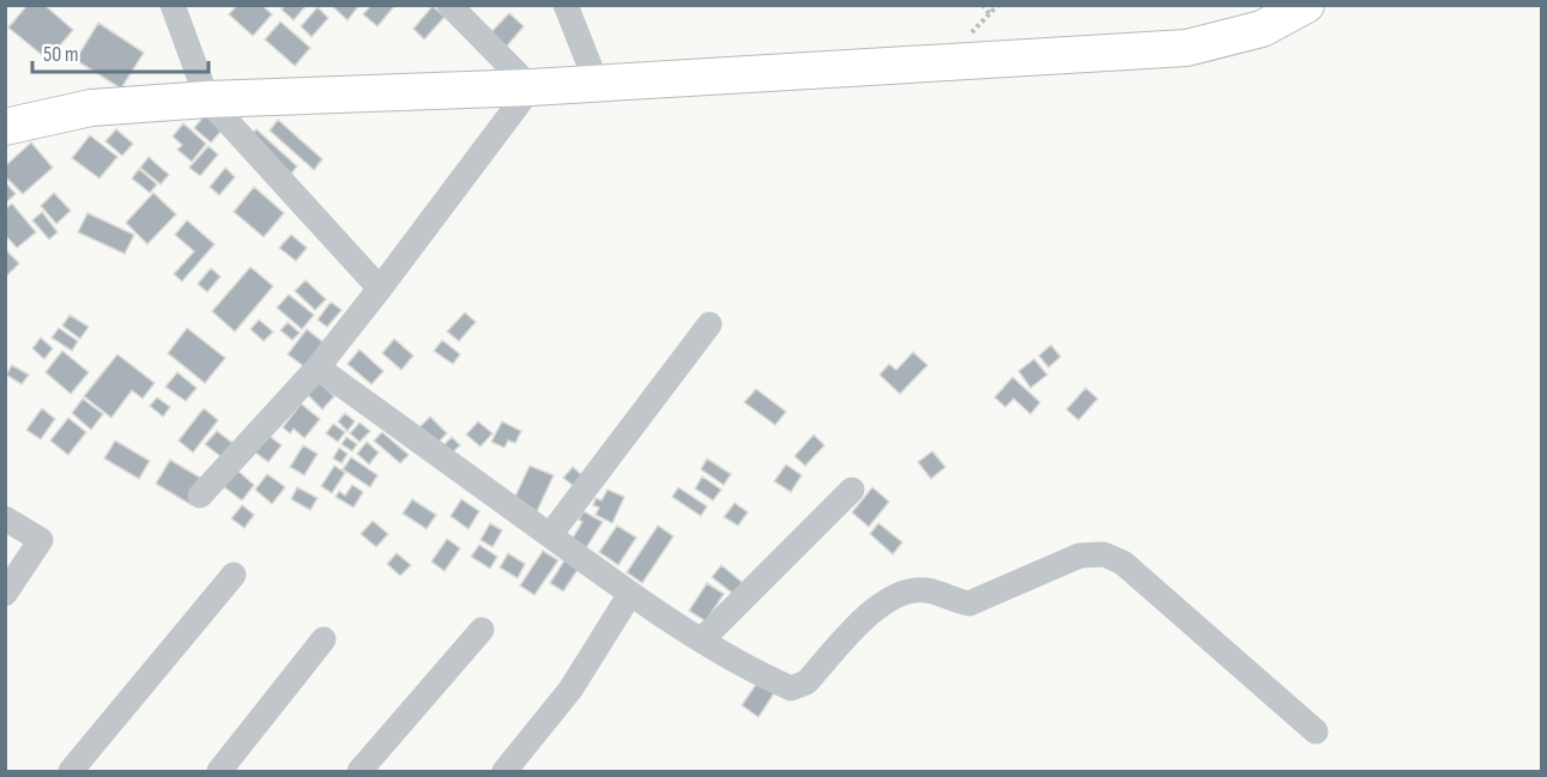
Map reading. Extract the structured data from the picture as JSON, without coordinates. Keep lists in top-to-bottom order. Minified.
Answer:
{"scale_bar":"50 m"}
